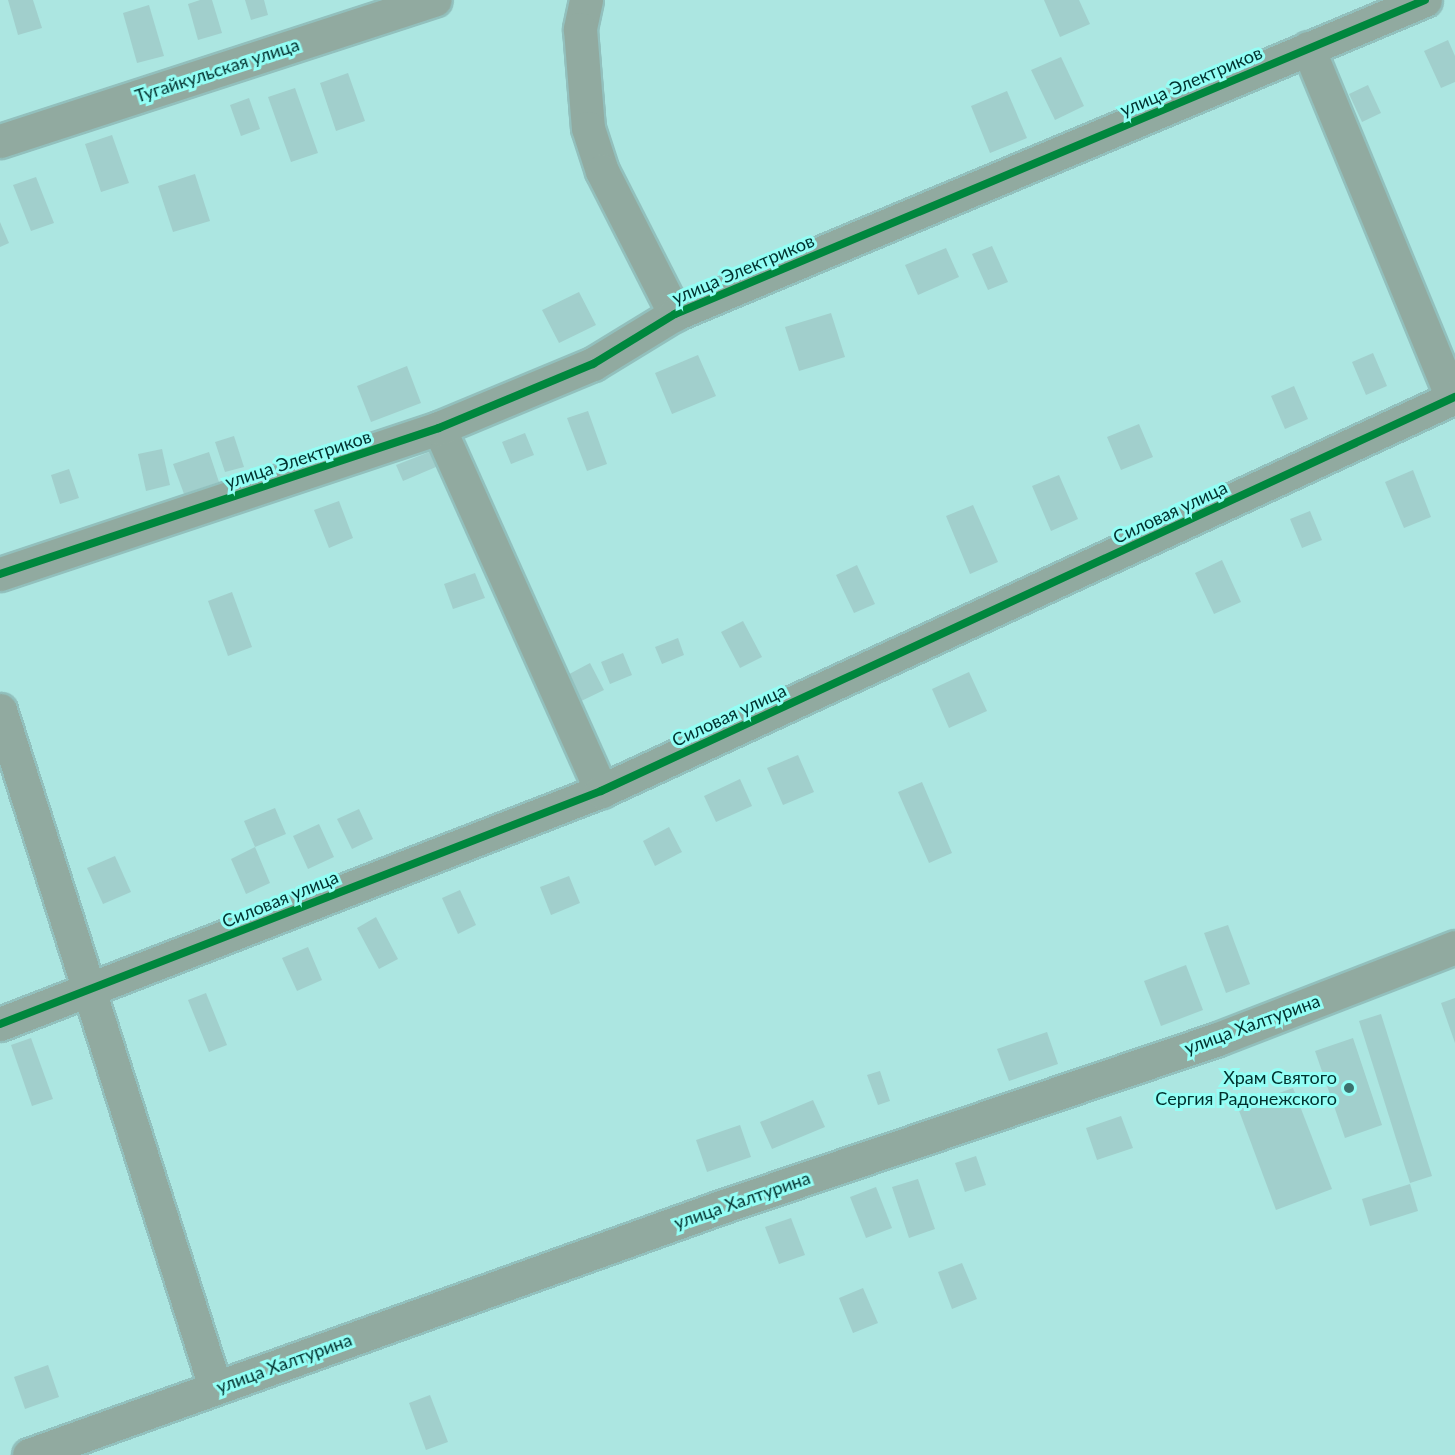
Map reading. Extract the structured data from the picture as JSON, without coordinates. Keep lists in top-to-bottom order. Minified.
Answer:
{"streets":{"street":["Тугайкульская улица","улица Электриков","Силовая улица","улица Халтурина"]},"places":["Храм Святого Сергия Радонежского"]}
